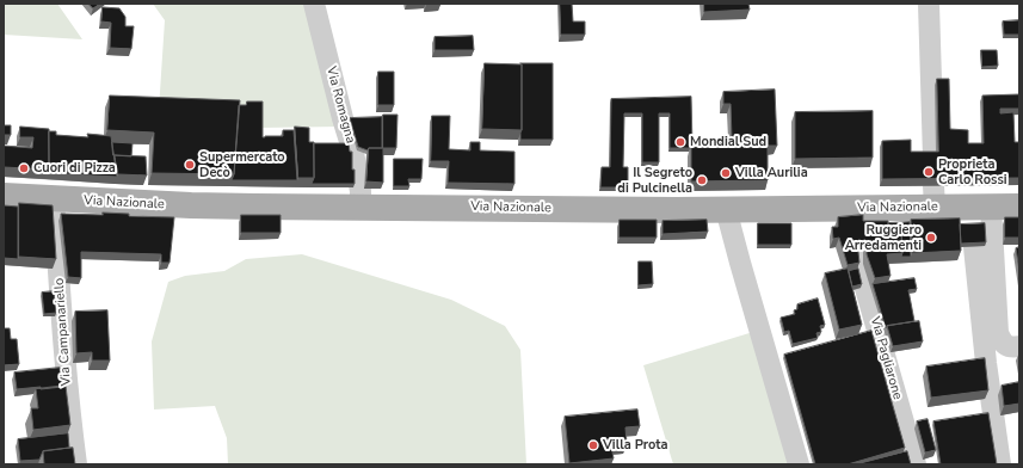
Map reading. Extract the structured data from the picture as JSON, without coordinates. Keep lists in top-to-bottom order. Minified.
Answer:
{"streets":{"main road":["Via Nazionale"],"street":["Via Romagna","Via Campanariello","Via Pagliarone"]},"crossings":[["Via Romagna","Via Nazionale"],["Via Nazionale","Via Campanariello"]],"places":["Mondial Sud","Supermercato Decò","Cuori di Pizza","Proprieta Carlo Rossi","Villa Aurilia","Il Segreto di Pulcinella","Ruggiero Arredamenti","Villa Prota"]}
